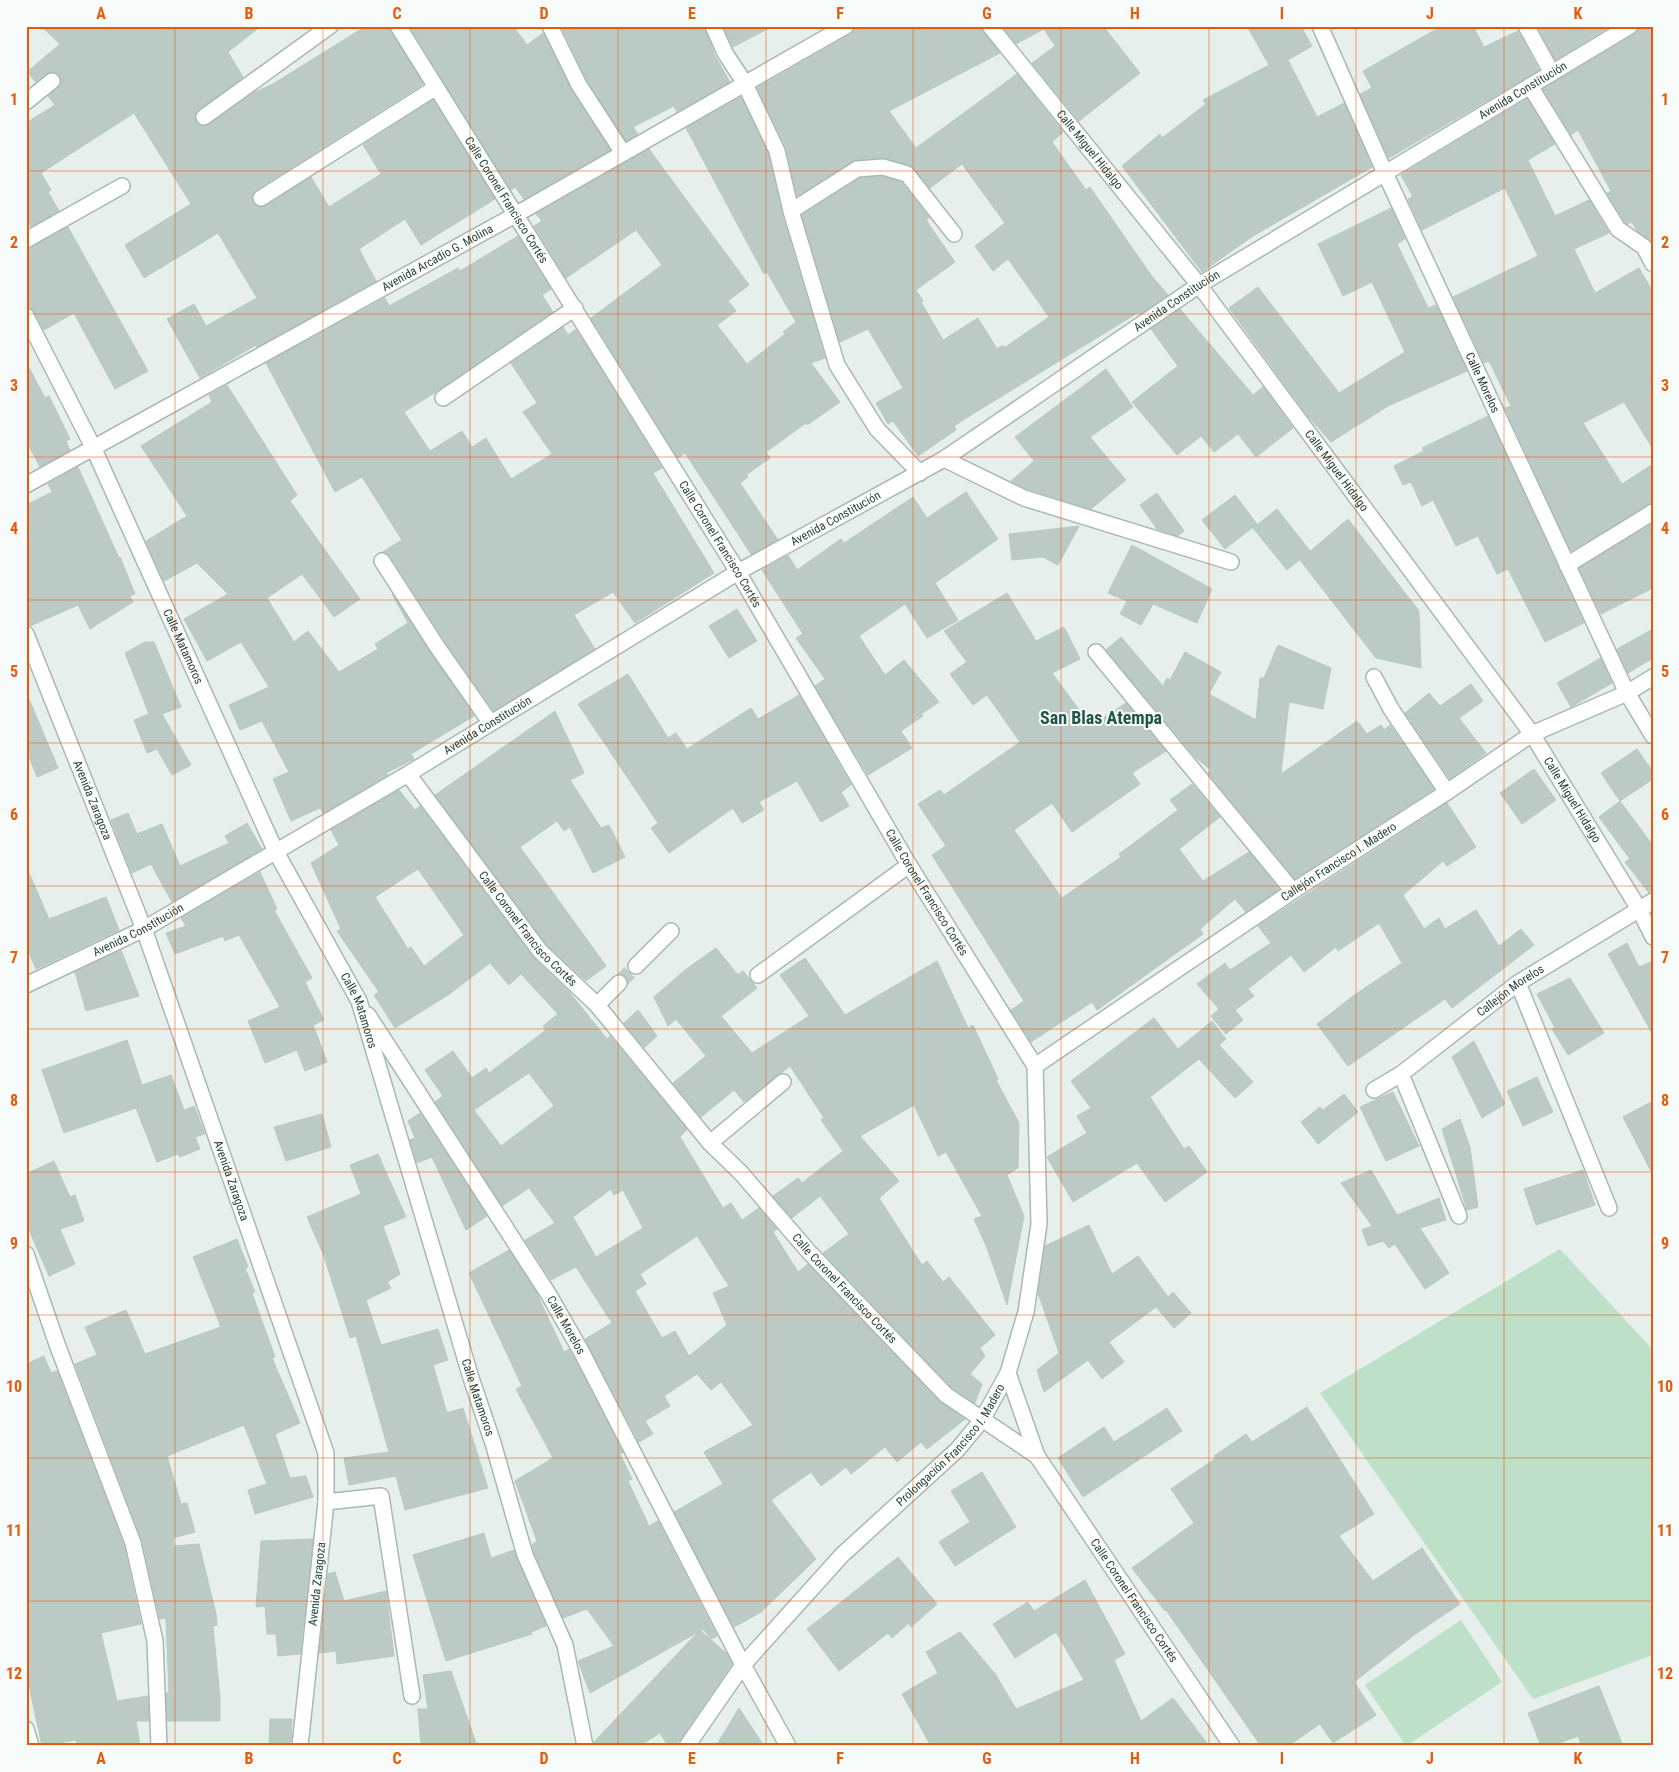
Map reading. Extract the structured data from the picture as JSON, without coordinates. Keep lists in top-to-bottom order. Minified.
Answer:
{"streets":{"street":["Avenida Constitución","Calle Miguel Hidalgo","Calle Coronel Francisco Cortés","Avenida Arcadio G. Molina","Calle Morelos","Calle Matamoros","Avenida Zaragoza","Callejón Francisco I. Madero","Callejón Morelos","Prolongación Francisco I. Madero"]},"crossings":[["Avenida Constitución","Calle Miguel Hidalgo"],["Avenida Constitución","Calle Coronel Francisco Cortés"],["Avenida Constitución","Calle Morelos"],["Avenida Constitución","Calle Matamoros"],["Avenida Constitución","Avenida Zaragoza"],["Calle Miguel Hidalgo","Callejón Francisco I. Madero"],["Calle Miguel Hidalgo","Callejón Morelos"],["Calle Coronel Francisco Cortés","Avenida Arcadio G. Molina"],["Calle Coronel Francisco Cortés","Callejón Francisco I. Madero"],["Calle Coronel Francisco Cortés","Prolongación Francisco I. Madero"],["Avenida Arcadio G. Molina","Calle Matamoros"],["Calle Morelos","Calle Matamoros"],["Calle Morelos","Callejón Francisco I. Madero"],["Calle Morelos","Prolongación Francisco I. Madero"],["Callejón Francisco I. Madero","Prolongación Francisco I. Madero"]],"districts":["San Blas Atempa"],"grid":{"columns":["A","B","C","D","E","F","G","H","I","J","K"],"rows":["1","2","3","4","5","6","7","8","9","10","11","12"]}}
